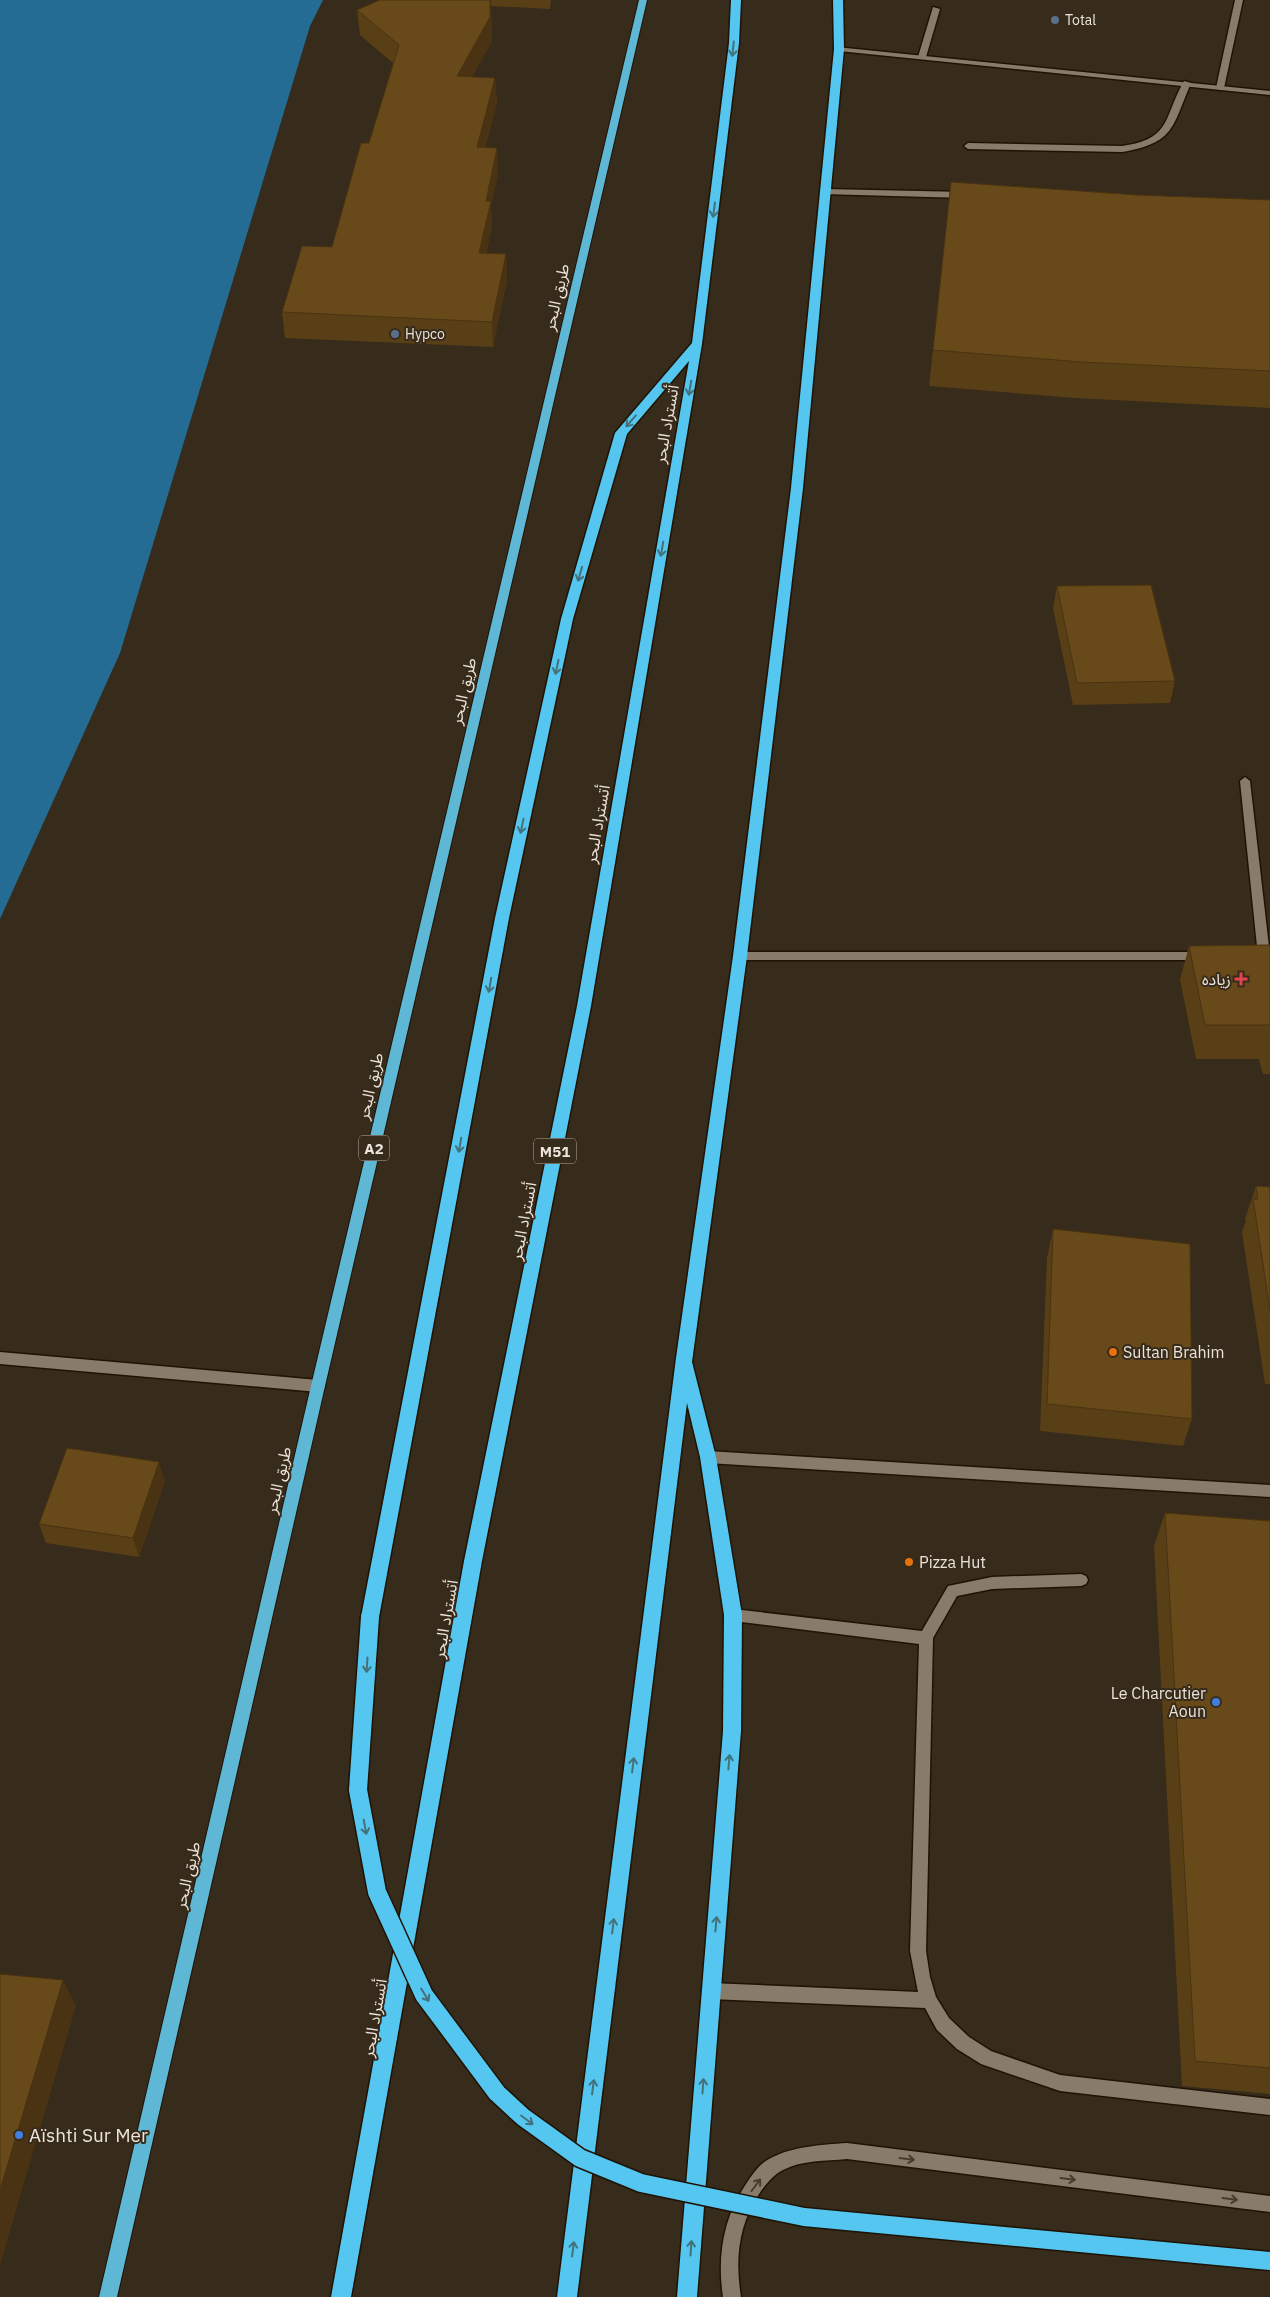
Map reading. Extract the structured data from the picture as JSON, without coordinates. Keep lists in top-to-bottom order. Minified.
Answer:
{"streets":{"highway":["طريق البحر","أتستراد البحر","A2","M51"]},"places":{"other":["Total","Hypco","Sultan Brahim","Pizza Hut","Le Charcutier Aoun","Aïshti Sur Mer"],"health":["زياده"]}}
